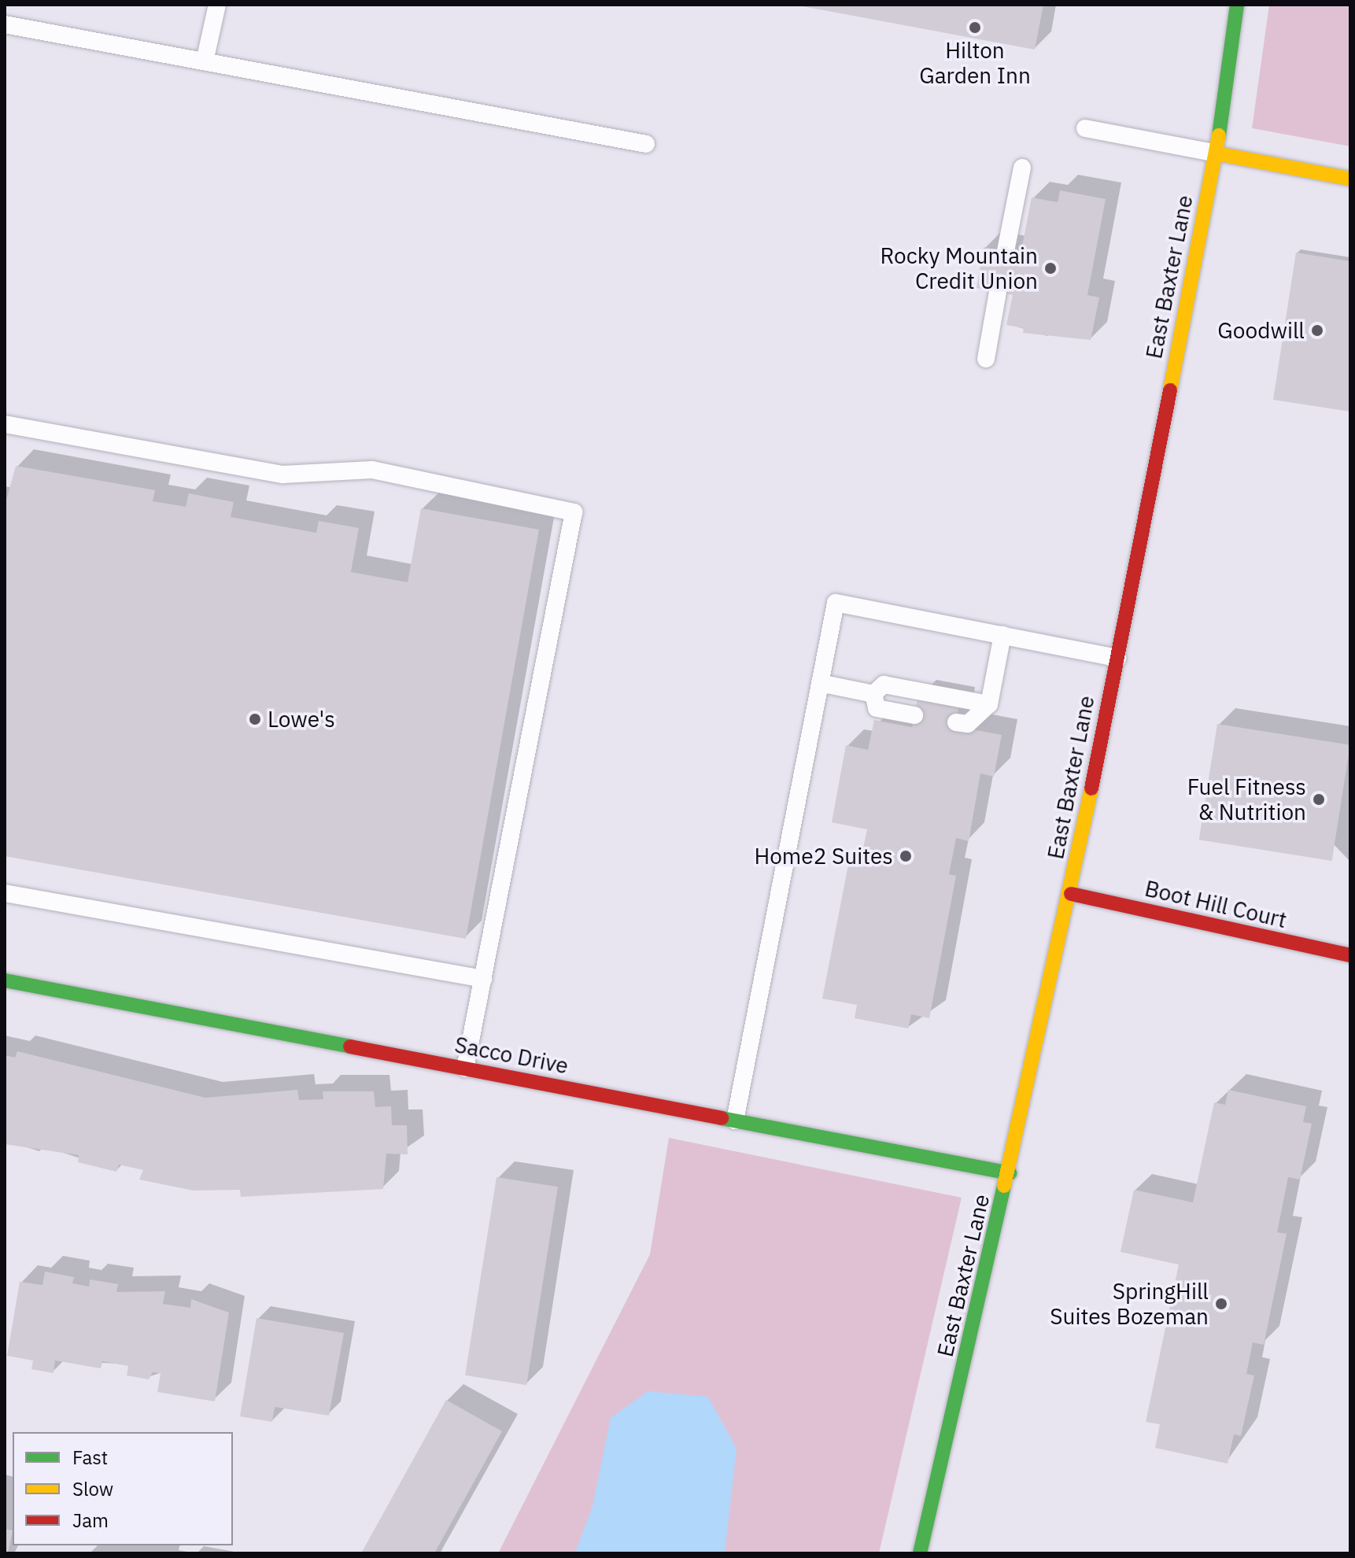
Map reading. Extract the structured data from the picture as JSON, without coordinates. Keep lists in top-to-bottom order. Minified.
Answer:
{"streets":{"main road":["East Baxter Lane","Boot Hill Court","Sacco Drive"]},"crossings":[["East Baxter Lane","Boot Hill Court"],["East Baxter Lane","Sacco Drive"]],"places":["Hilton Garden Inn","Rocky Mountain Credit Union","Goodwill","Lowe's","Fuel Fitness & Nutrition","Home2 Suites","SpringHill Suites Bozeman"],"legend":["Fast","Slow","Jam"]}
